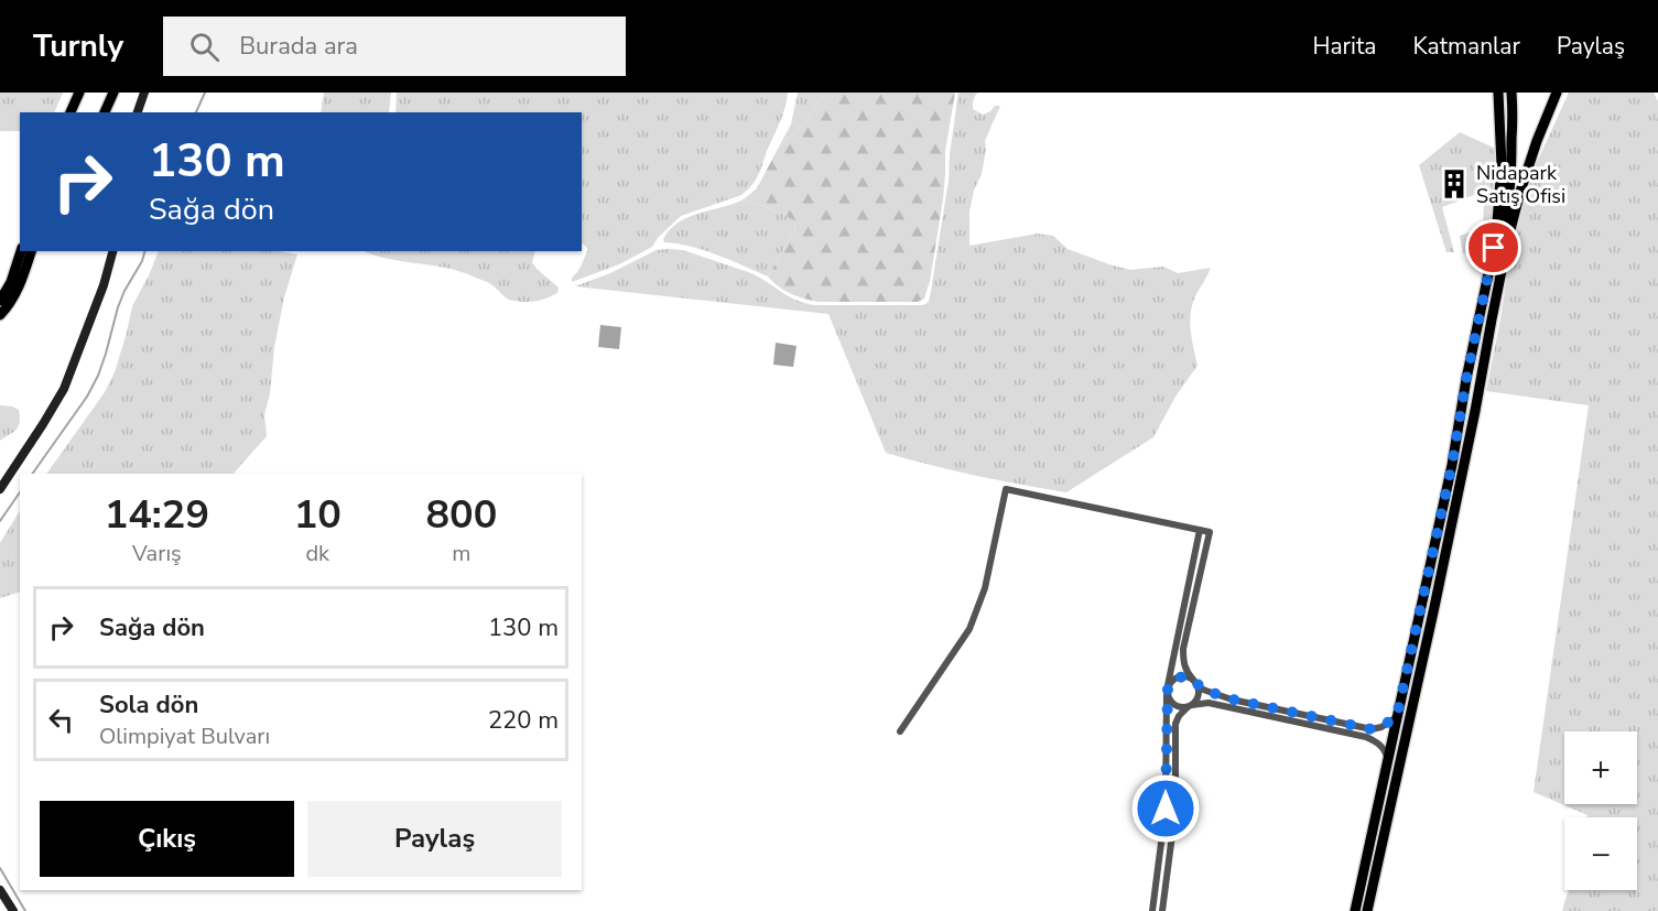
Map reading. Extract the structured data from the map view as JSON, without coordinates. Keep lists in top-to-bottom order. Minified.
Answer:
{"places":{"building":["Nidapark Satış Ofisi"]},"page":{"header":"Turnly","search":"Burada ara","nav":["Harita","Katmanlar","Paylaş"],"turn":["130 m","Sağa dön"],"eta":["14:29","Varış","10","dk","800","m"],"list":[{"name":"Sağa dön","value":"130 m"},{"name":"Sola dön","note":"Olimpiyat Bulvarı","value":"220 m"}],"map_buttons":["+","−"],"buttons":["Çıkış","Paylaş"]}}
